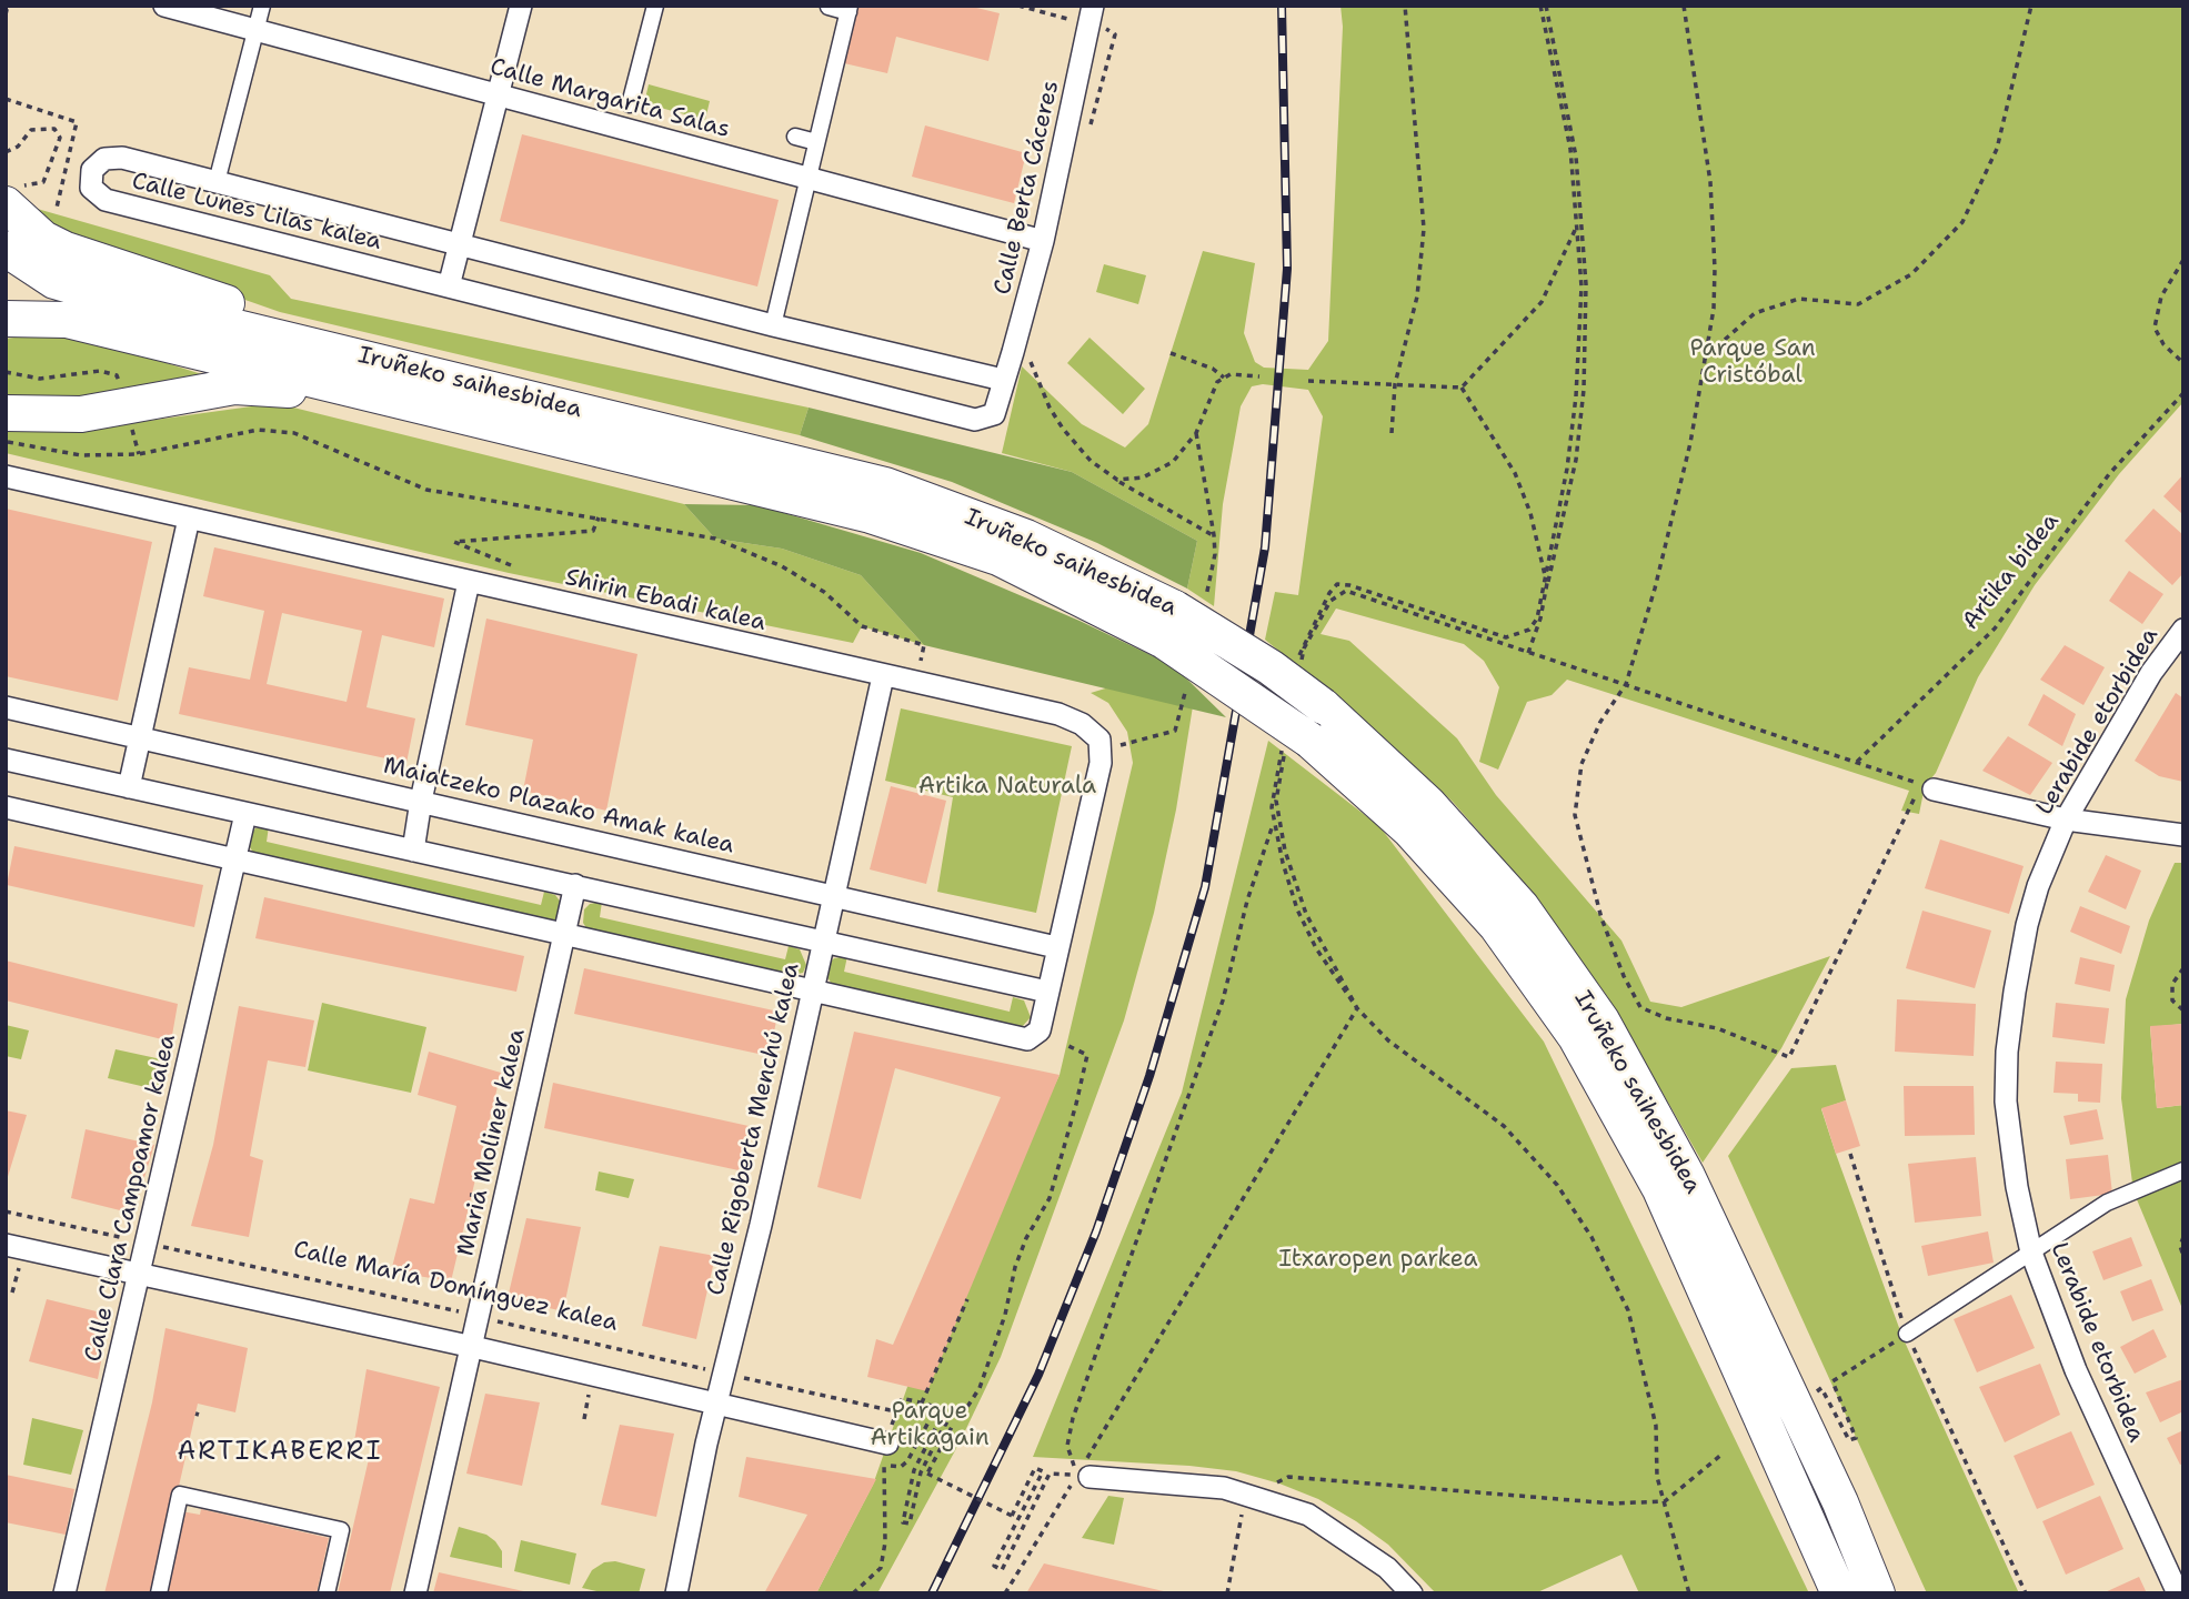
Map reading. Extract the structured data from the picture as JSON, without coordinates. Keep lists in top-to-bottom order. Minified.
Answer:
{"streets":{"highway":["Iruñeko saihesbidea"],"street":["Calle Margarita Salas","Calle Berta Cáceres","Calle Lunes Lilas kalea","Shirin Ebadi kalea","Lerabide etorbidea","Maiatzeko Plazako Amak kalea","Calle Rigoberta Menchú kalea","Maria Moliner kalea","Calle Clara Campoamor kalea"],"path":["Artika bidea","Calle María Domínguez kalea"]},"crossings":[["Calle Margarita Salas","Calle Berta Cáceres"],["Calle Berta Cáceres","Calle Lunes Lilas kalea"],["Shirin Ebadi kalea","Maiatzeko Plazako Amak kalea"],["Shirin Ebadi kalea","Calle Rigoberta Menchú kalea"],["Maiatzeko Plazako Amak kalea","Calle Rigoberta Menchú kalea"],["Calle Rigoberta Menchú kalea","Calle María Domínguez kalea"],["Maria Moliner kalea","Calle María Domínguez kalea"],["Calle Clara Campoamor kalea","Calle María Domínguez kalea"]],"districts":["ARTIKABERRI"],"parks":["Parque San Cristóbal","Artika Naturala","Itxaropen parkea","Parque Artikagain"]}
